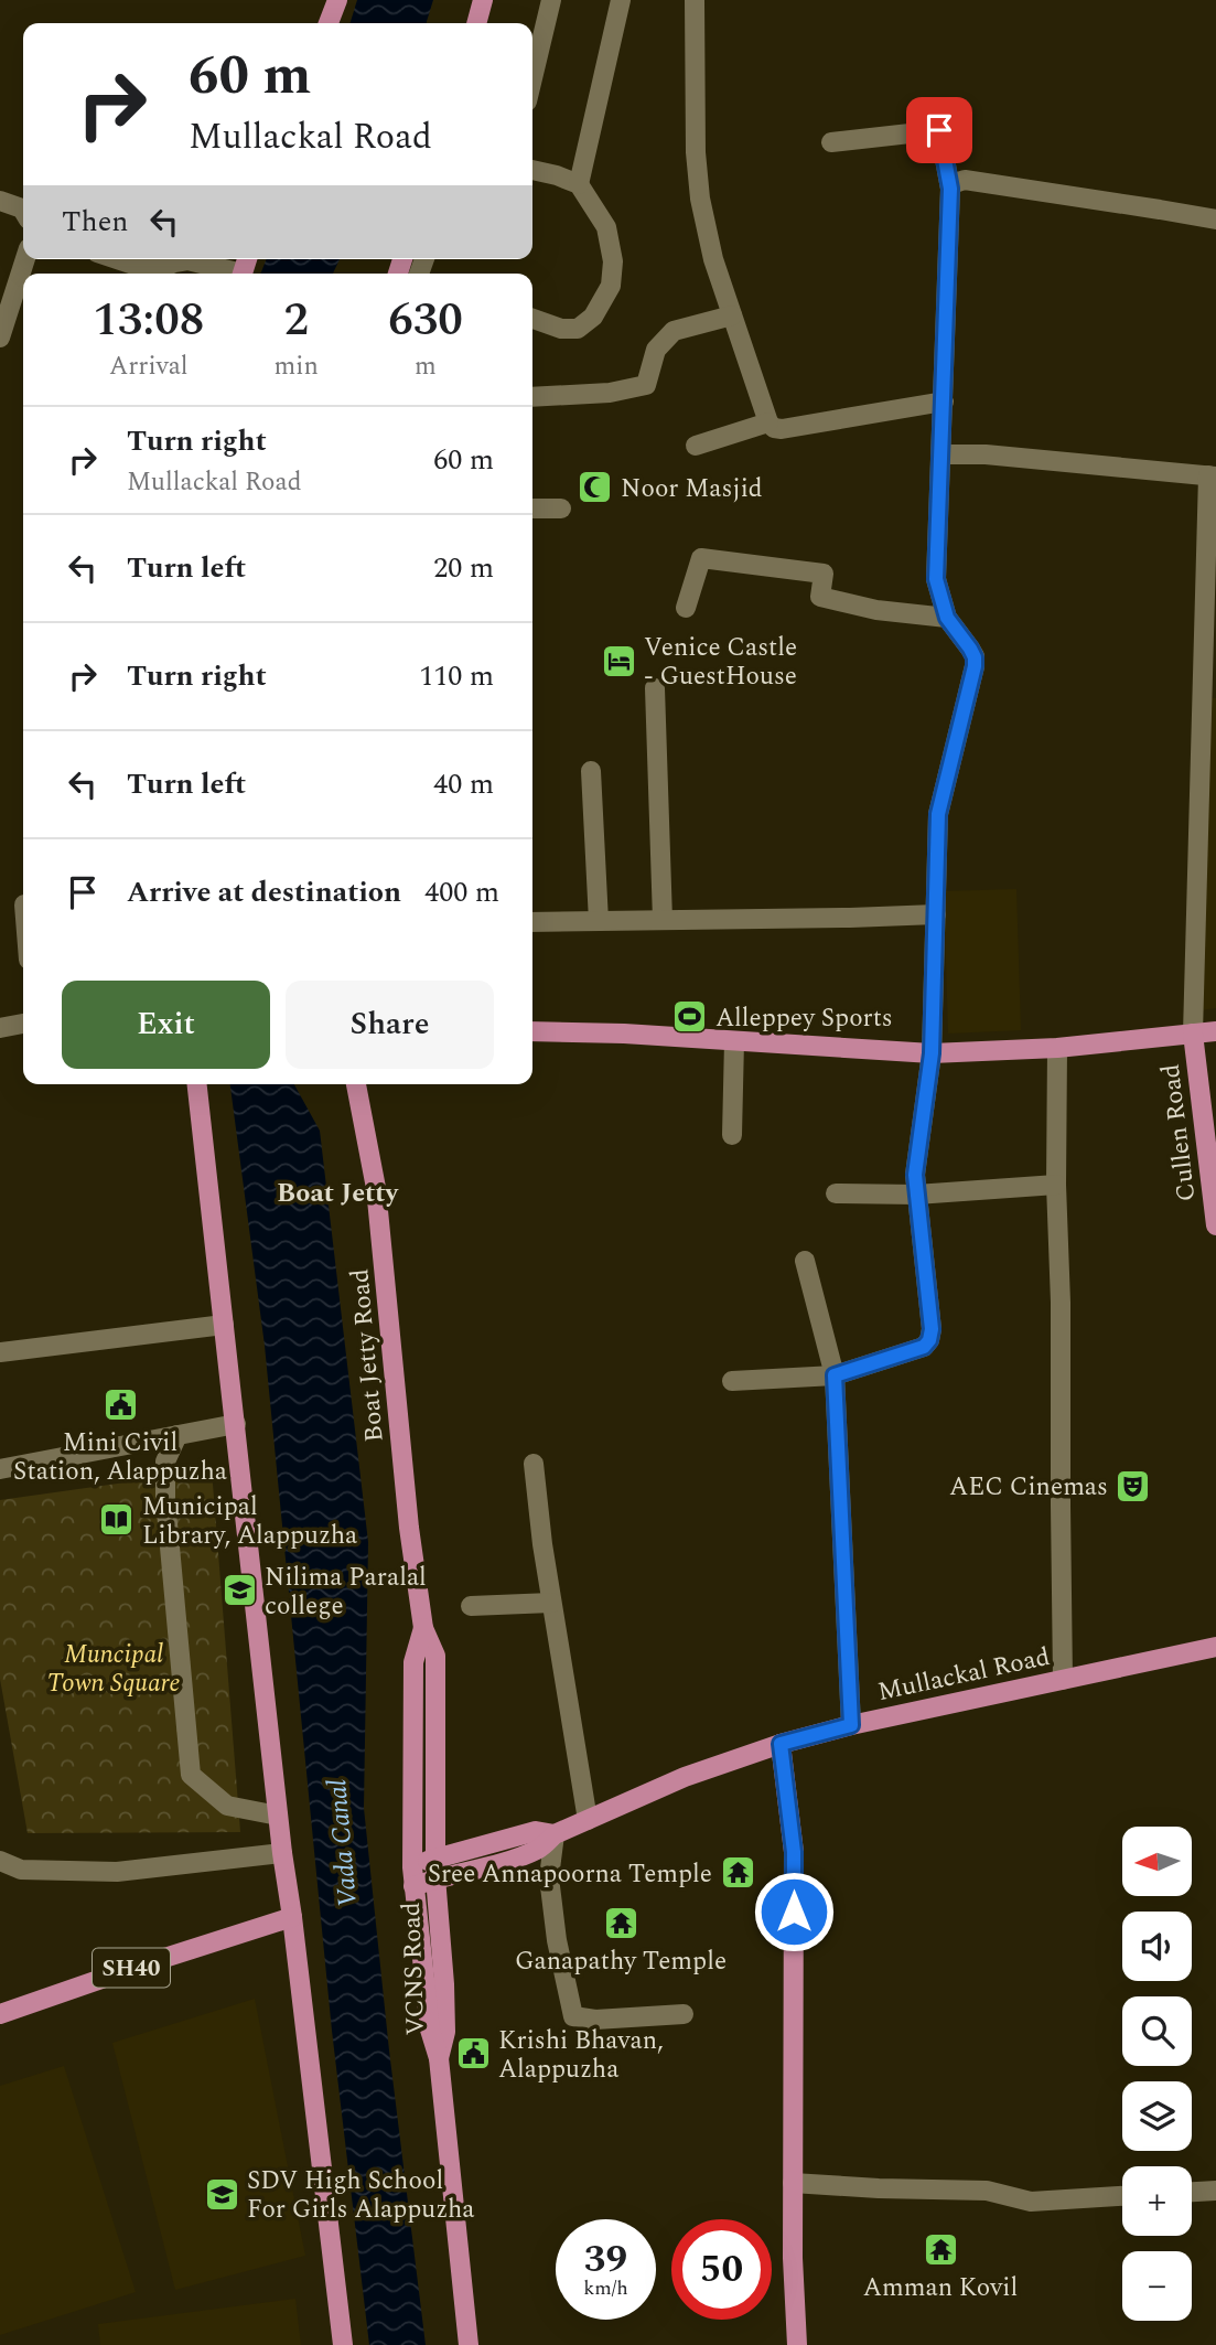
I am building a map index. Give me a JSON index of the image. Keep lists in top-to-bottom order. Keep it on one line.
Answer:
{"streets":{"main road":["Cullen Road","Boat Jetty Road","Mullackal Road","SH40","VCNS Road"]},"crossings":[["Mullackal Road","VCNS Road"]],"districts":["Boat Jetty"],"water":["Vada Canal"],"parks":["Muncipal Town Square"],"places":{"mosque":["Noor Masjid"],"hotel":["Venice Castle - GuestHouse"],"sports":["Alleppey Sports"],"public building":["Mini Civil Station, Alappuzha","Krishi Bhavan, Alappuzha"],"theatre":["AEC Cinemas"],"library":["Municipal Library, Alappuzha"],"school or university":["Nilima Paralal college","SDV High School For Girls Alappuzha"],"temple":["Sree Annapoorna Temple","Ganapathy Temple","Amman Kovil"]},"north":"left","page":{"turn":["60 m","Mullackal Road"],"then":"Then","eta":["13:08","Arrival","2","min","630","m"],"list":[{"name":"Turn right","note":"Mullackal Road","value":"60 m"},{"name":"Turn left","value":"20 m"},{"name":"Turn right","value":"110 m"},{"name":"Turn left","value":"40 m"},{"name":"Arrive at destination","value":"400 m"}],"buttons":["Exit","Share"],"map_buttons":["+","−"],"speed":"39 km/h","limit":"50"}}
